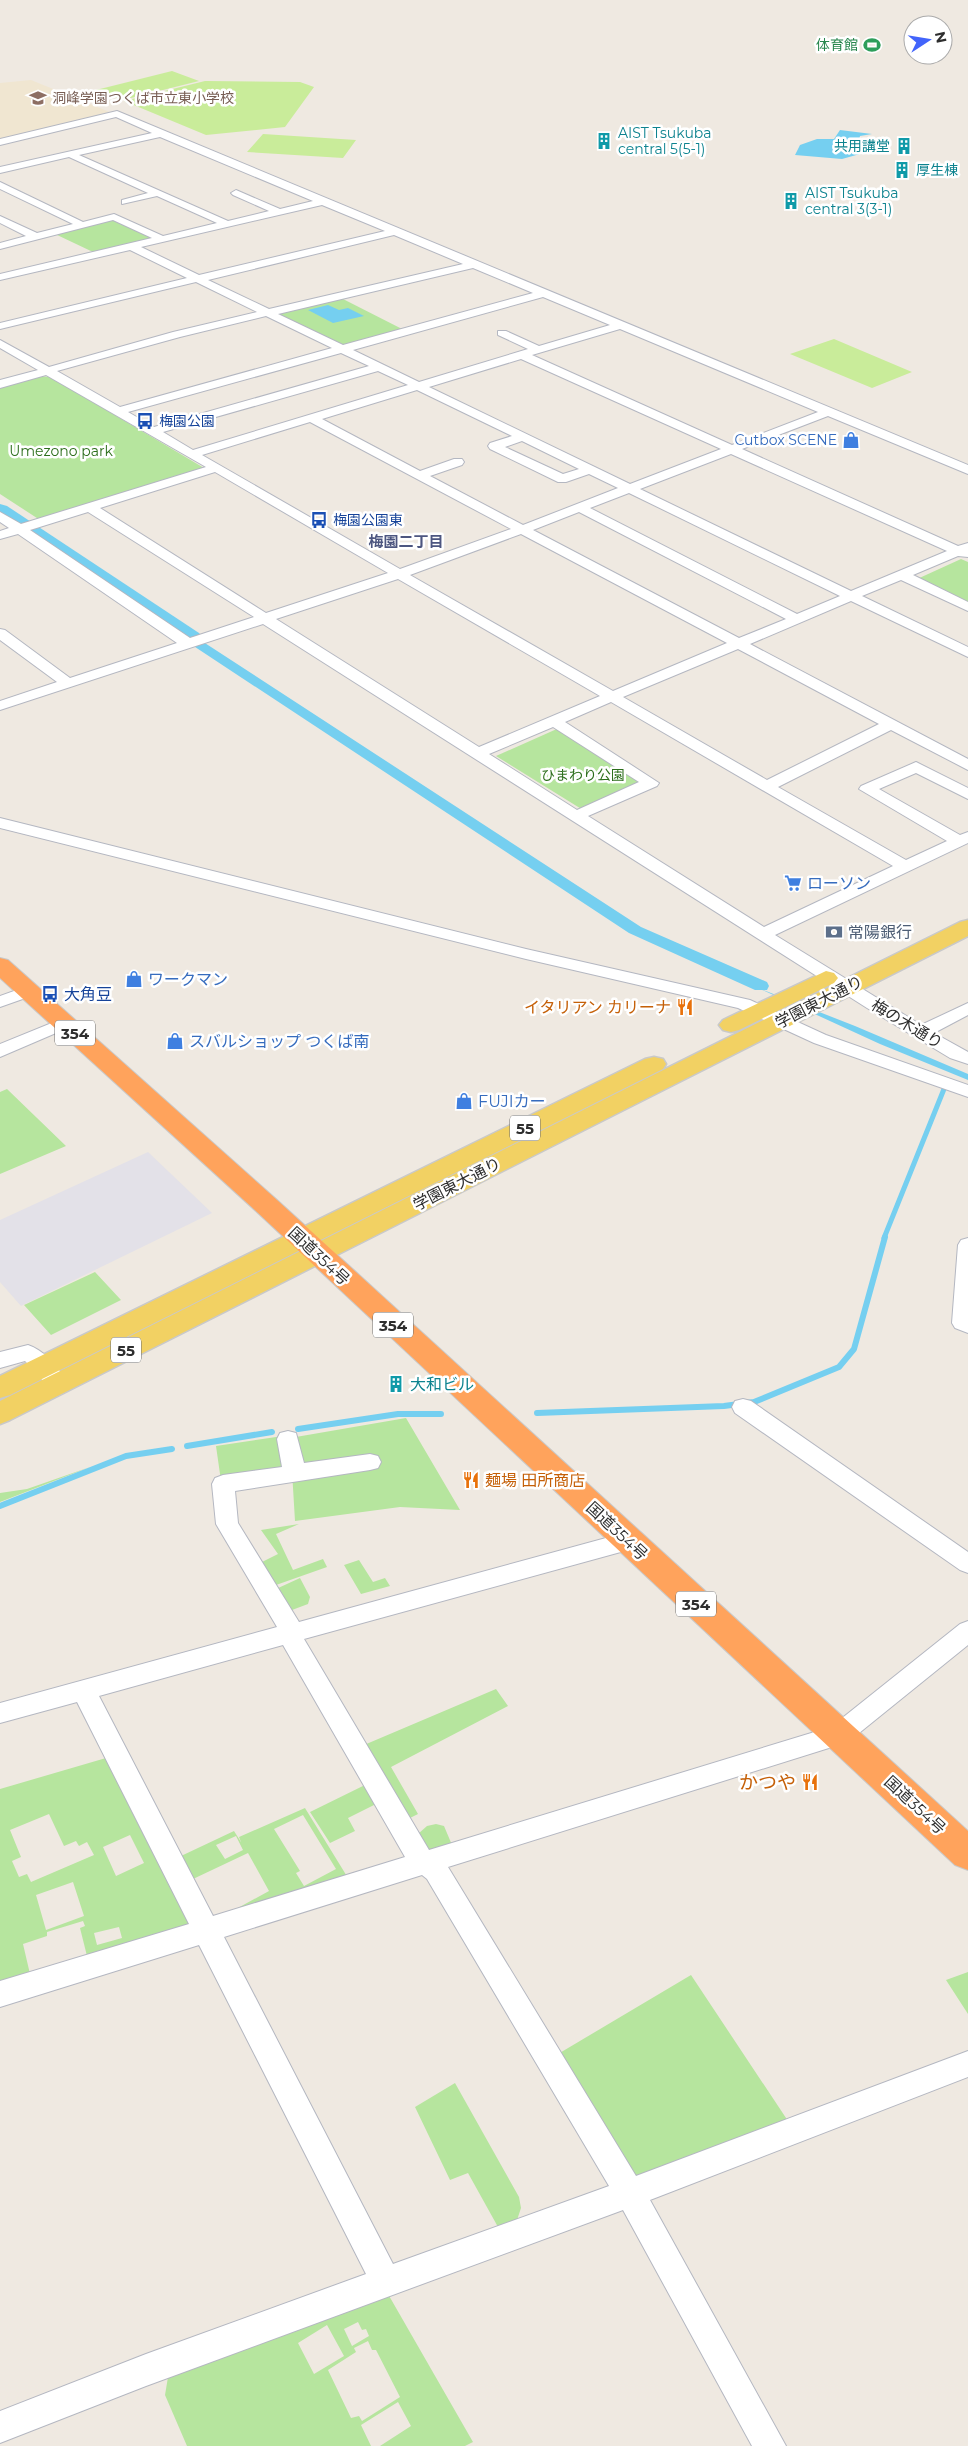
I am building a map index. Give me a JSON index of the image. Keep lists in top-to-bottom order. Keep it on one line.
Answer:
{"streets":{"highway":["354","国道354号"],"main road":["学園東大通り","55"],"street":["梅の木通り"]},"crossings":[["学園東大通り","梅の木通り"],["学園東大通り","国道354号"]],"districts":["梅園二丁目"],"parks":["Umezono park","ひまわり公園"],"places":{"sports":["体育館"],"school or university":["洞峰学園つくば市立東小学校"],"building":["AIST Tsukuba central 5(5-1)","共用講堂","厚生棟","AIST Tsukuba central 3(3-1)","大和ビル"],"bus stop":["梅園公園","梅園公園東","大角豆"],"shop":["Cutbox SCENE","ワークマン","スバルショップ つくば南","FUJIカー"],"supermarket":["ローソン"],"bank":["常陽銀行"],"restaurant":["イタリアン カリーナ","麺場 田所商店","かつや"]},"north":"right"}
